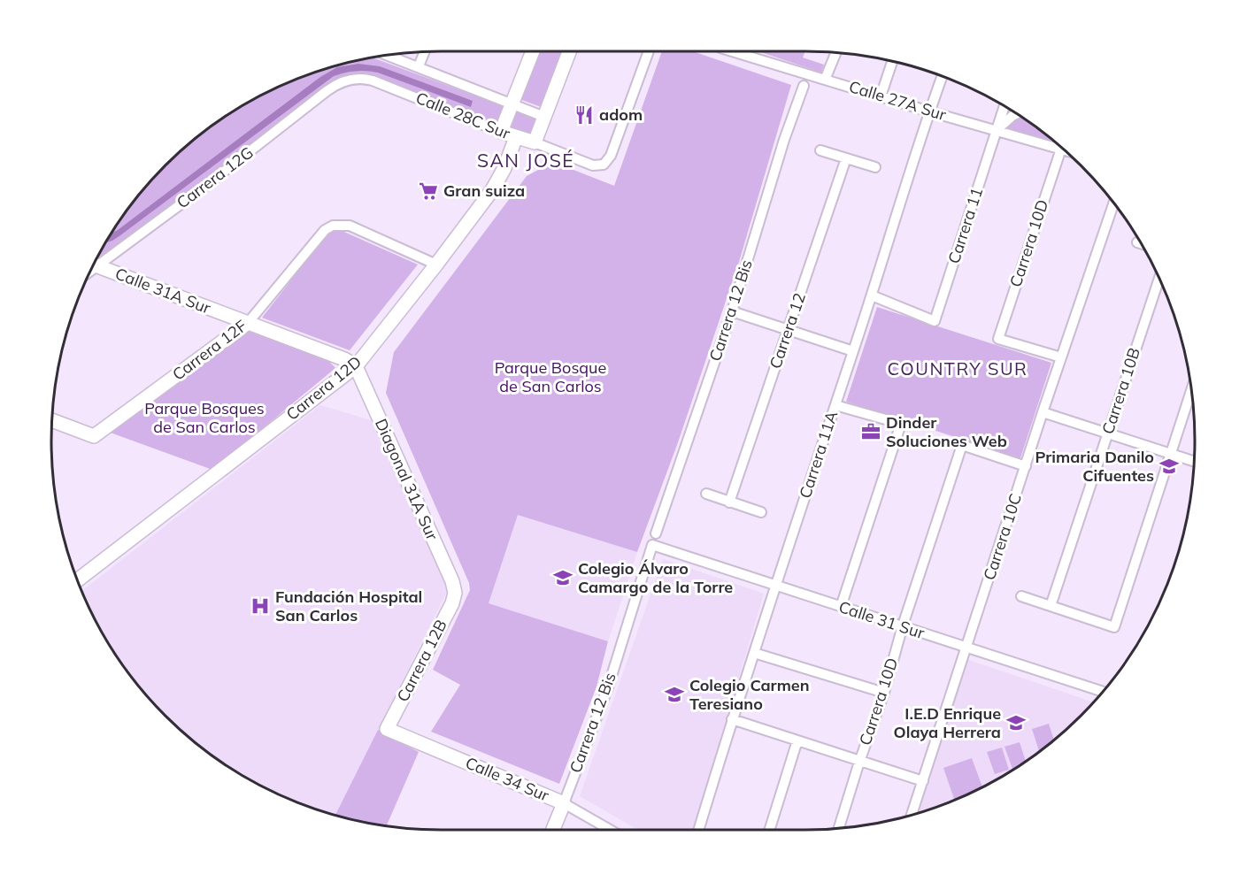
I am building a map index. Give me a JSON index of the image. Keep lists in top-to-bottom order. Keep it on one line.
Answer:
{"streets":{"street":["Calle 27A Sur","Calle 28C Sur","Carrera 12G","Carrera 11","Carrera 10D","Calle 31A Sur","Carrera 12 Bis","Carrera 12","Carrera 12F","Carrera 12D","Carrera 10B","Carrera 11A","Diagonal 31A Sur","Carrera 10C","Calle 31 Sur","Carrera 12B","Calle 34 Sur"]},"crossings":[["Calle 27A Sur","Carrera 11"],["Calle 27A Sur","Carrera 10D"],["Calle 27A Sur","Carrera 11A"],["Calle 28C Sur","Carrera 12G"],["Calle 28C Sur","Carrera 12D"],["Carrera 11","Carrera 11A"],["Carrera 10D","Carrera 10C"],["Carrera 10D","Calle 31 Sur"],["Calle 31A Sur","Carrera 12F"],["Calle 31A Sur","Carrera 12D"],["Calle 31A Sur","Diagonal 31A Sur"],["Carrera 12 Bis","Calle 31 Sur"],["Carrera 12 Bis","Calle 34 Sur"],["Carrera 12F","Carrera 12D"],["Carrera 12D","Diagonal 31A Sur"],["Carrera 11A","Calle 31 Sur"],["Diagonal 31A Sur","Carrera 12B"],["Carrera 10C","Calle 31 Sur"],["Carrera 12B","Calle 34 Sur"]],"districts":["SAN JOSÉ","COUNTRY SUR"],"parks":["Parque Bosque de San Carlos","Parque Bosques de San Carlos"],"places":{"restaurant":["adom"],"supermarket":["Gran suiza"],"office":["Dinder Soluciones Web"],"school or university":["Primaria Danilo Cifuentes","Colegio Álvaro Camargo de la Torre","Colegio Carmen Teresiano","I.E.D Enrique Olaya Herrera"],"hospital":["Fundación Hospital San Carlos"]}}
